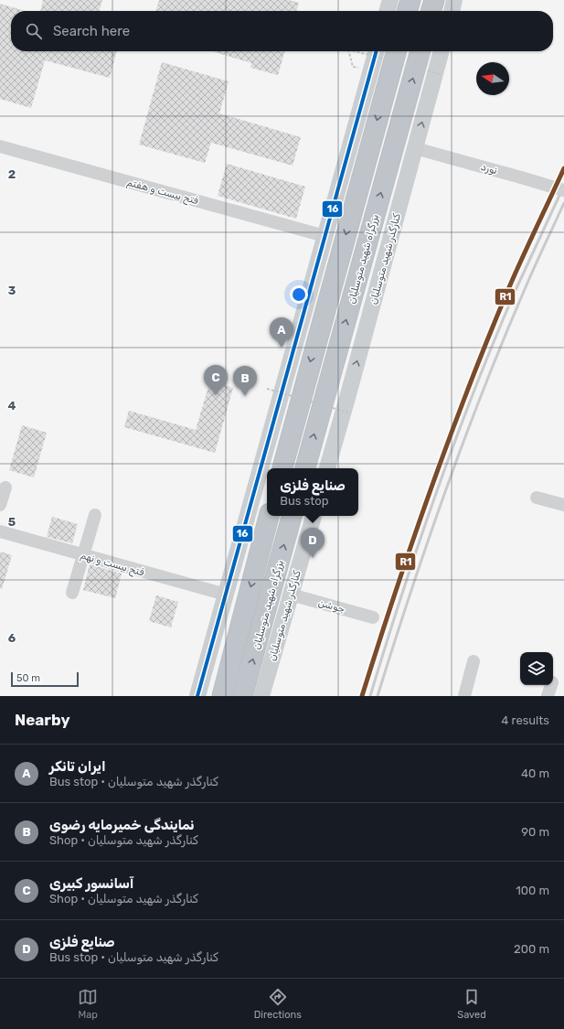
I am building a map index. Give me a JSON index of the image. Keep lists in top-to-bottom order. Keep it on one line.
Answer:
{"streets":{"highway":["بزرگراه شهید متوسلیان"],"main road":["کنارگذر شهید متوسلیان"],"street":["نورد","فتح بیست و هفتم","فتح بیست و نهم","جوشن"]},"crossings":[["نورد","کنارگذر شهید متوسلیان"],["کنارگذر شهید متوسلیان","جوشن"]],"lines":["transit line 16","transit line R1"],"scale_bar":"50 m","north":"left","page":{"search":"Search here","pins":["A","C","B","D"],"popup":["صنایع فلزی","Bus stop"],"scale":"50 m","heading":["Nearby","4 results"],"list":[{"mark":"A","name":"ایران تانکر","note":"Bus stop · کنارگذر شهید متوسلیان","value":"40 m"},{"mark":"B","name":"نمایندگی خمیرمایه رضوی","note":"Shop · کنارگذر شهید متوسلیان","value":"90 m"},{"mark":"C","name":"آسانسور کبیری","note":"Shop · کنارگذر شهید متوسلیان","value":"100 m"},{"mark":"D","name":"صنایع فلزی","note":"Bus stop · کنارگذر شهید متوسلیان","value":"200 m"}],"nav":["Map","Directions","Saved"]},"grid":{"rows":["2","3","4","5","6"]}}
